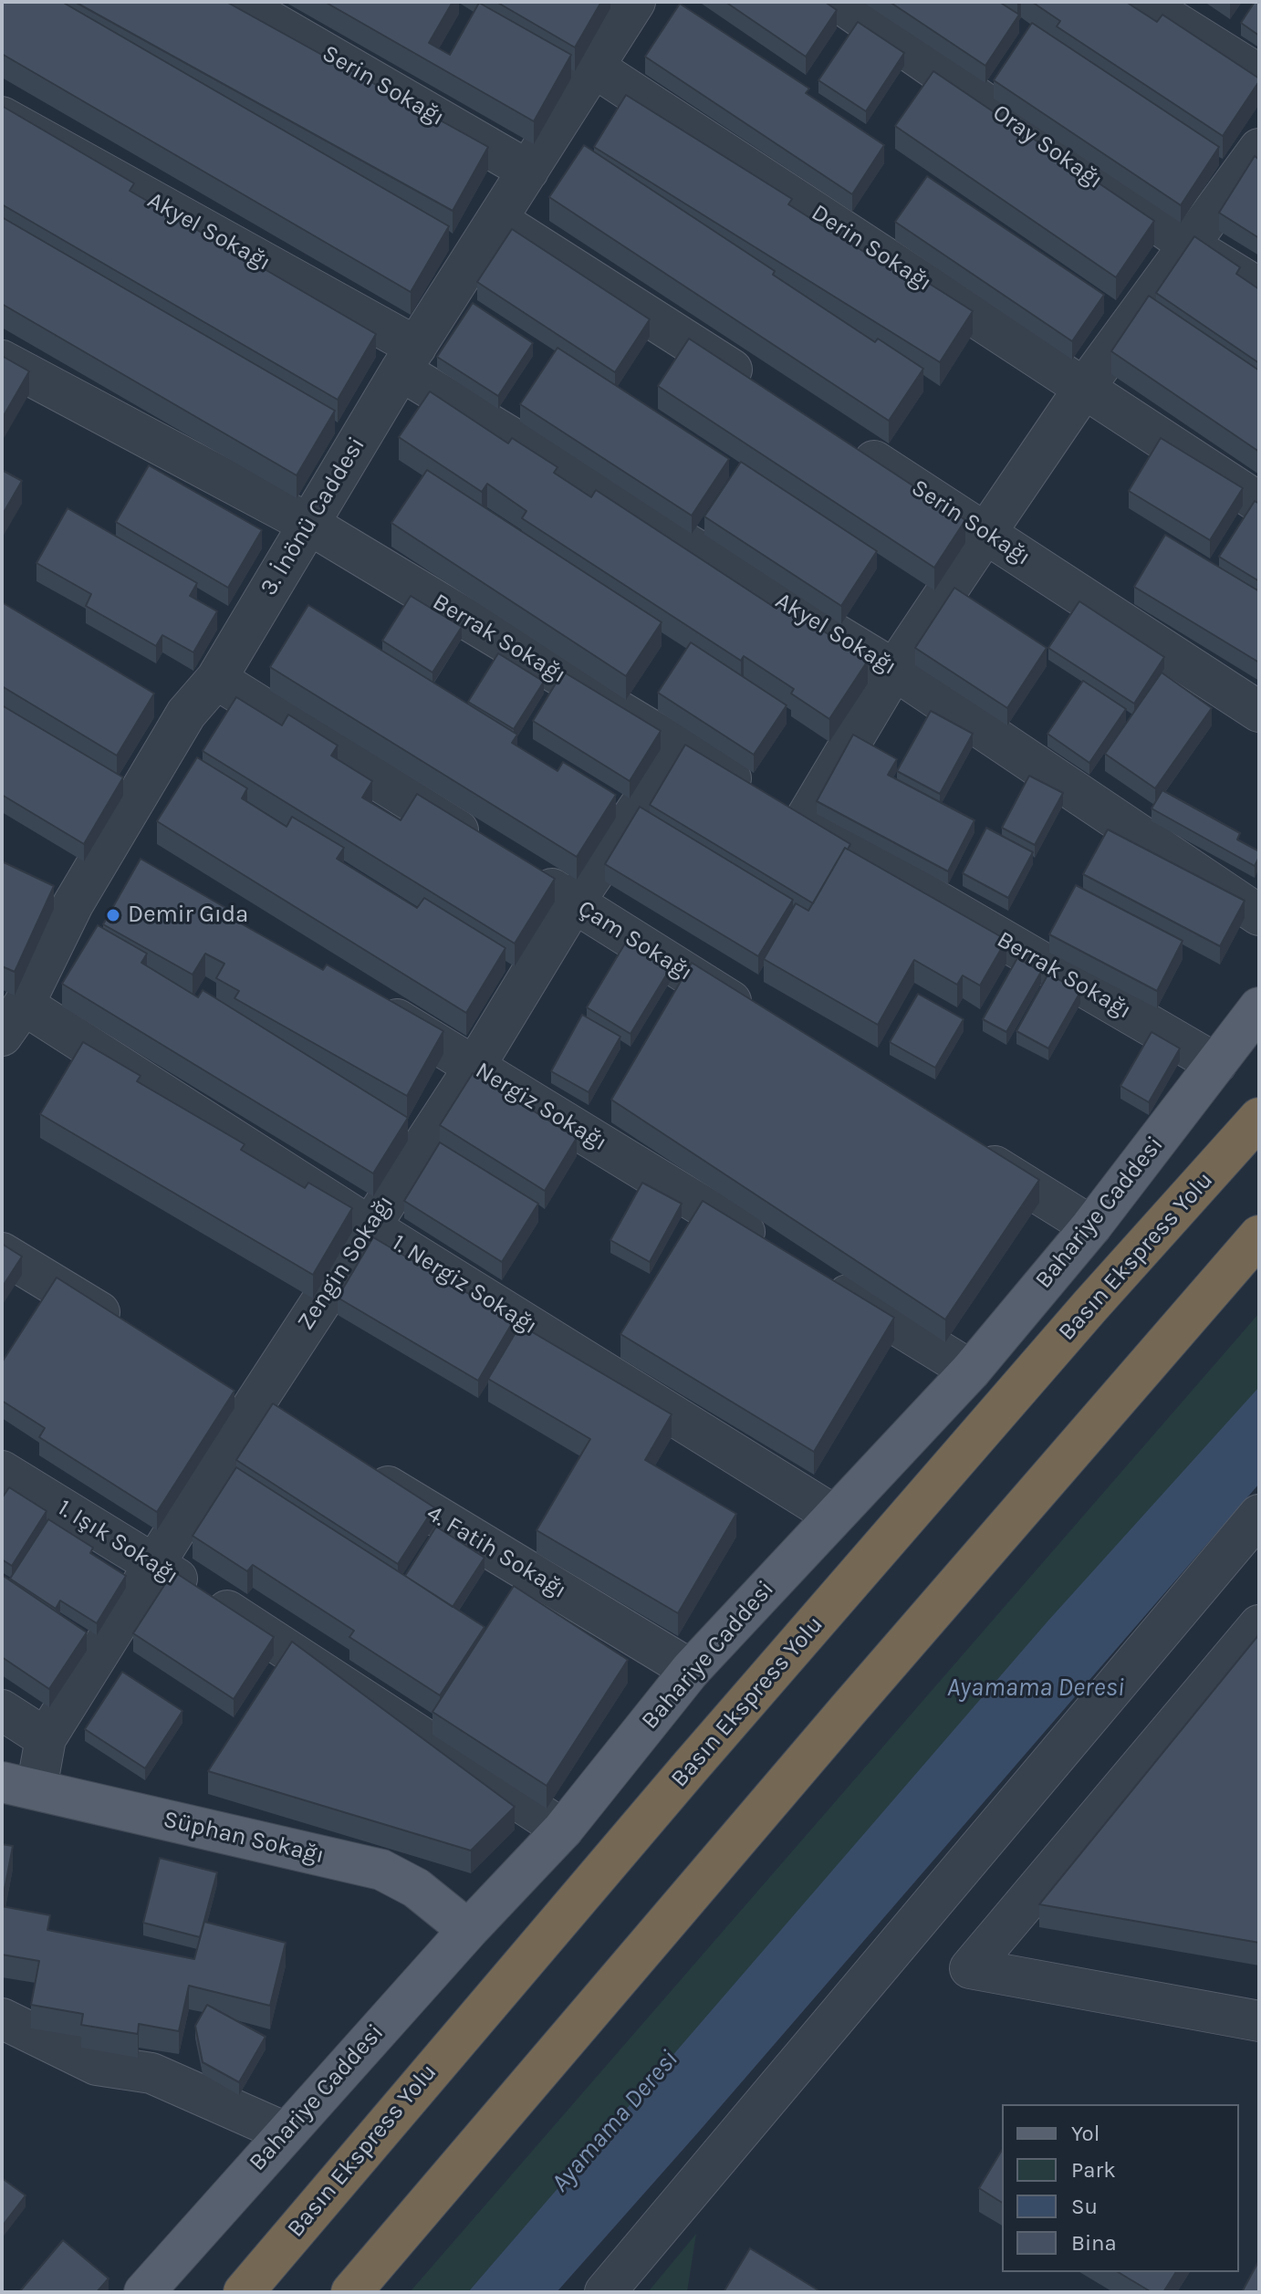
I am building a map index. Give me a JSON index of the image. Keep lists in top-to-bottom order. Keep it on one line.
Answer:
{"streets":{"highway":["Basın Ekspress Yolu"],"main road":["Bahariye Caddesi","Süphan Sokağı"],"street":["Serin Sokağı","Oray Sokağı","Akyel Sokağı","Derin Sokağı","3. İnönü Caddesi","Berrak Sokağı","Çam Sokağı","Nergiz Sokağı","Zengin Sokağı","1. Nergiz Sokağı","1. Işık Sokağı","4. Fatih Sokağı"]},"crossings":[["Serin Sokağı","3. İnönü Caddesi"],["Akyel Sokağı","3. İnönü Caddesi"],["Derin Sokağı","3. İnönü Caddesi"],["3. İnönü Caddesi","Berrak Sokağı"],["3. İnönü Caddesi","1. Nergiz Sokağı"],["Berrak Sokağı","Bahariye Caddesi"],["Berrak Sokağı","Zengin Sokağı"],["Çam Sokağı","Zengin Sokağı"],["Nergiz Sokağı","Zengin Sokağı"],["Bahariye Caddesi","1. Nergiz Sokağı"],["Bahariye Caddesi","1. Işık Sokağı"],["Bahariye Caddesi","4. Fatih Sokağı"],["Bahariye Caddesi","Süphan Sokağı"],["Zengin Sokağı","1. Nergiz Sokağı"],["Zengin Sokağı","1. Işık Sokağı"],["Zengin Sokağı","Süphan Sokağı"]],"water":["Ayamama Deresi"],"places":["Demir Gıda"],"legend":["Yol","Park","Su","Bina"]}
